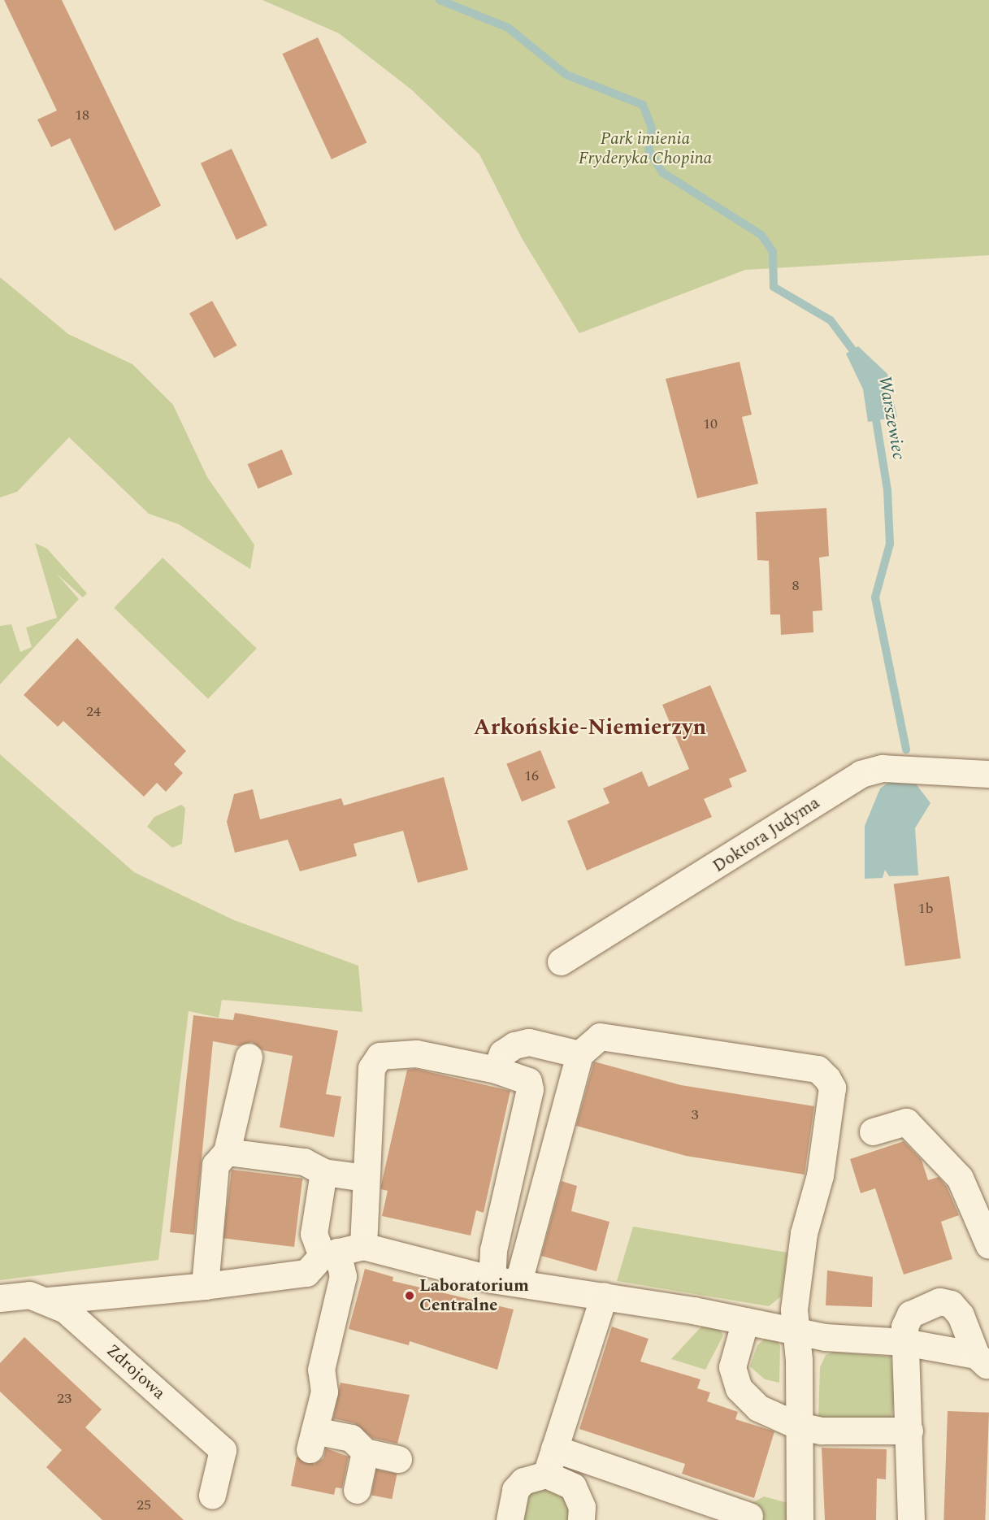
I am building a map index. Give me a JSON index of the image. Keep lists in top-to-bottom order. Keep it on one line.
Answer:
{"streets":{"street":["Doktora Judyma","Zdrojowa"]},"districts":["Arkońskie-Niemierzyn"],"water":["Warszewiec"],"parks":["Park imienia Fryderyka Chopina"],"places":["Laboratorium Centralne"],"house_numbers":["18","10","8","24","16","1b","3","23","25"]}
